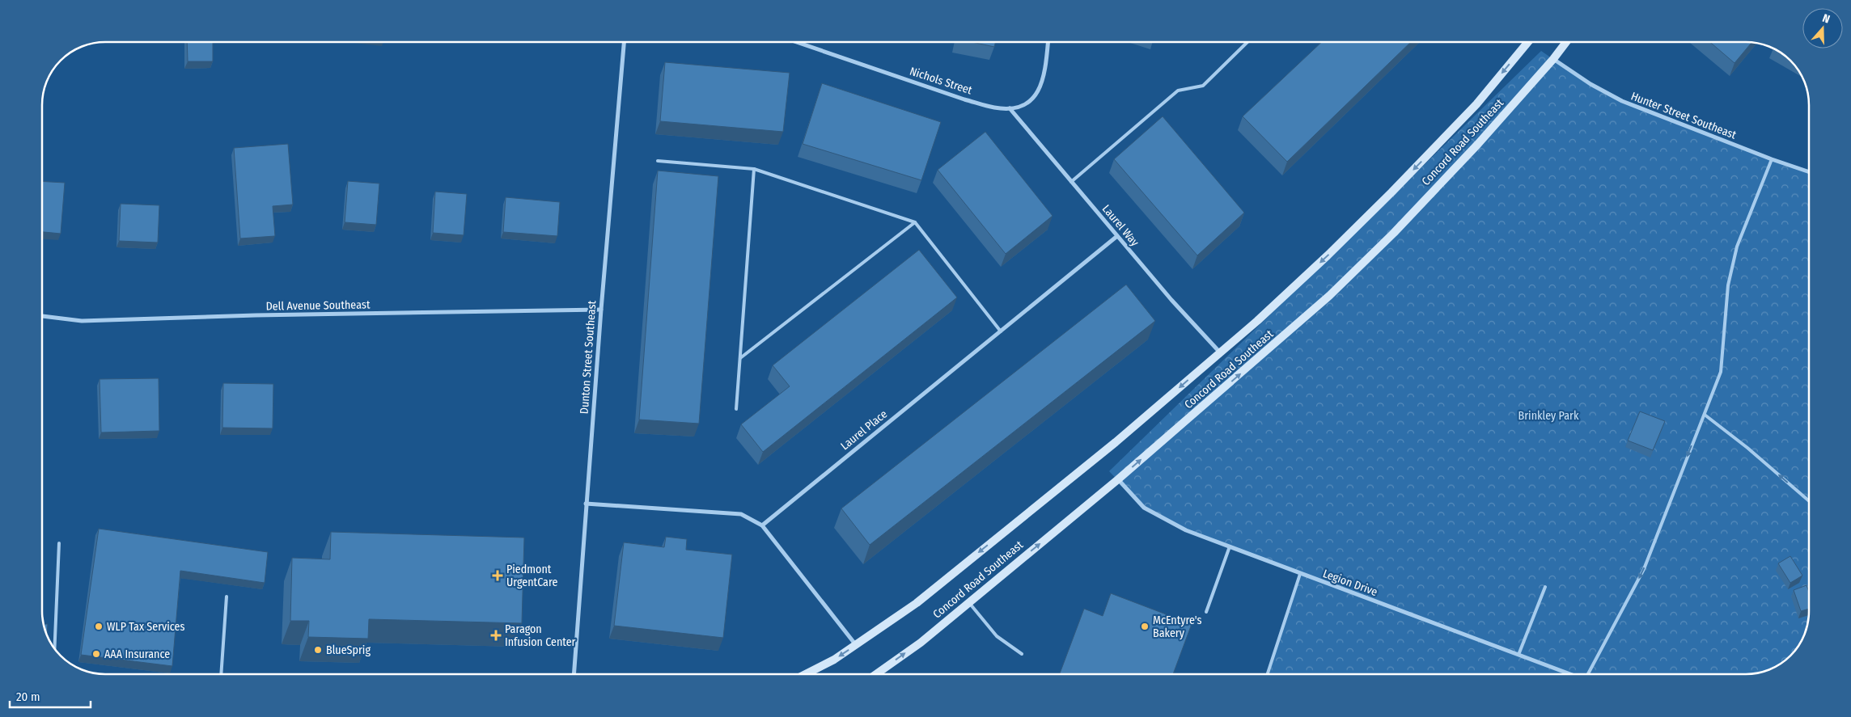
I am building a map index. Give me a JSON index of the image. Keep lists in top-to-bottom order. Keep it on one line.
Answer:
{"streets":{"main road":["Concord Road Southeast"],"street":["Nichols Street","Hunter Street Southeast","Laurel Way","Dell Avenue Southeast","Dunton Street Southeast","Laurel Place","Legion Drive"]},"crossings":[["Nichols Street","Laurel Way"],["Hunter Street Southeast","Concord Road Southeast"],["Concord Road Southeast","Laurel Way"],["Concord Road Southeast","Legion Drive"],["Laurel Way","Laurel Place"],["Dell Avenue Southeast","Dunton Street Southeast"]],"parks":["Brinkley Park"],"places":{"health":["Piedmont UrgentCare","Paragon Infusion Center"],"other":["WLP Tax Services","McEntyre's Bakery","BlueSprig","AAA Insurance"]},"scale_bar":"20 m","north":"top"}
